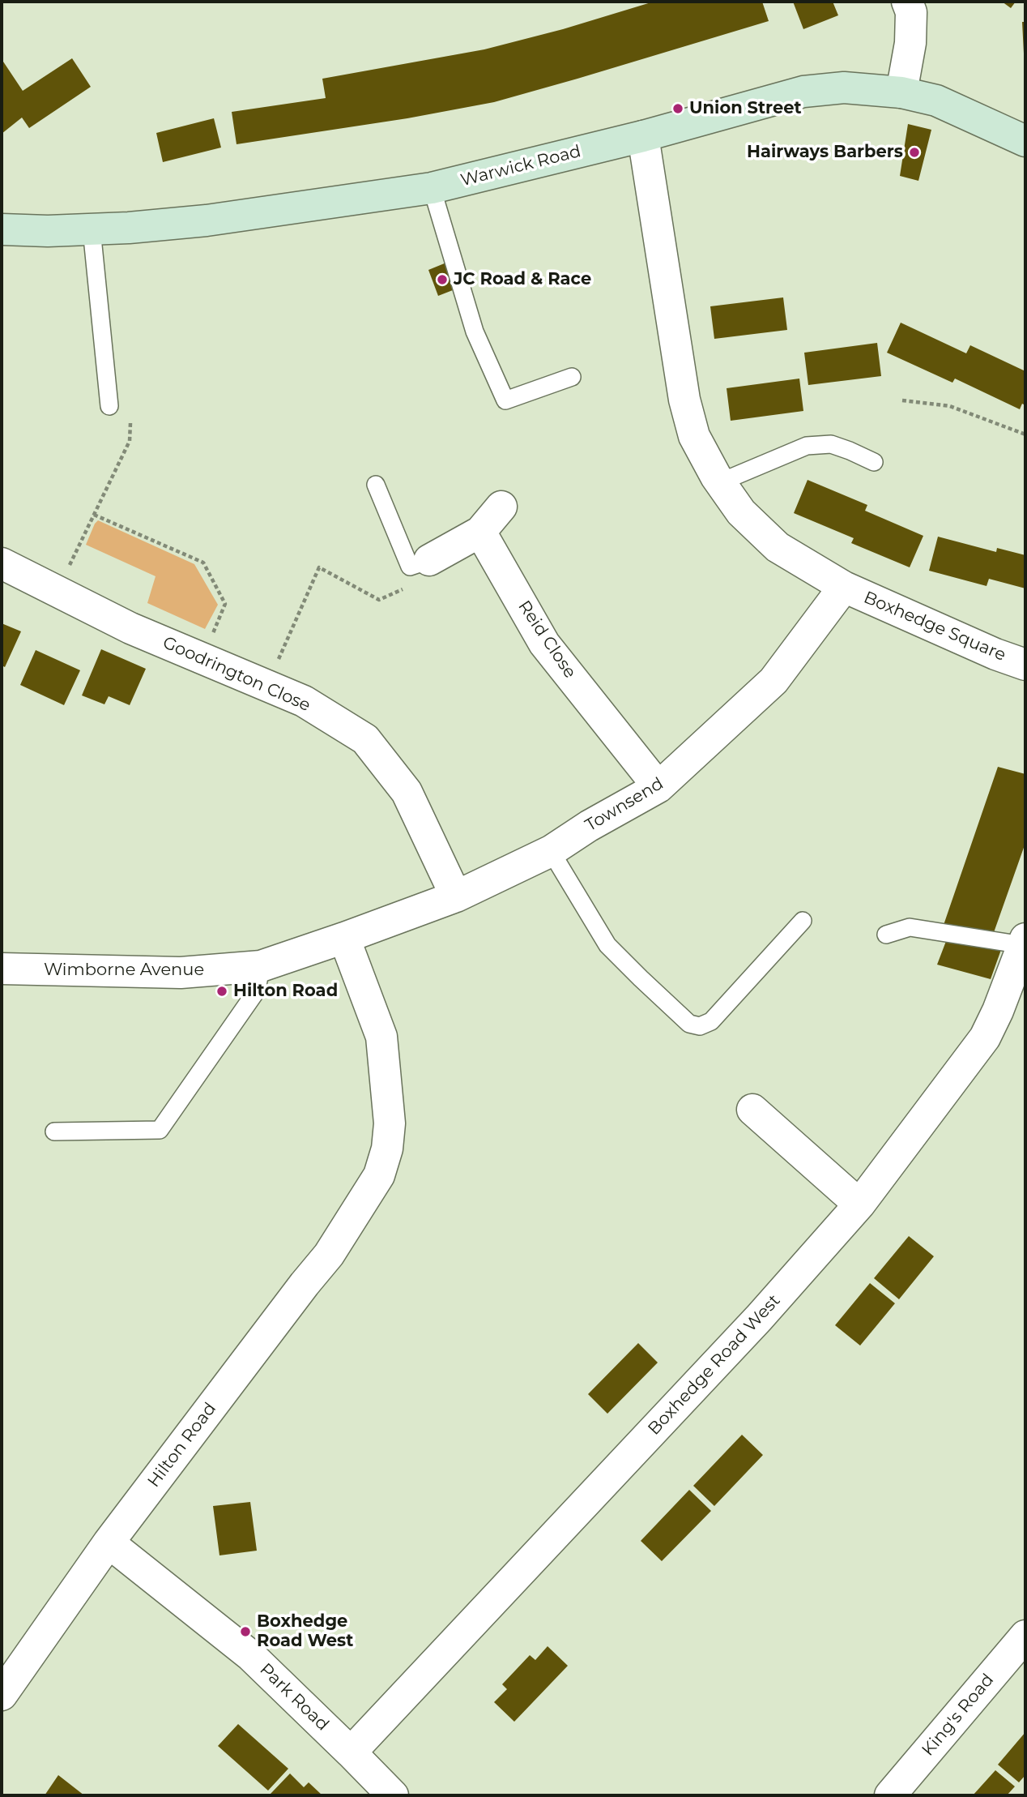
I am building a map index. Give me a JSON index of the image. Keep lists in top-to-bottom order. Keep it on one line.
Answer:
{"streets":{"main road":["Warwick Road"],"street":["Boxhedge Square","Reid Close","Goodrington Close","Townsend","Wimborne Avenue","Boxhedge Road West","Hilton Road","Park Road","King's Road"]},"crossings":[["Boxhedge Square","Townsend"],["Reid Close","Townsend"],["Goodrington Close","Townsend"],["Townsend","Wimborne Avenue"],["Townsend","Hilton Road"],["Wimborne Avenue","Hilton Road"],["Boxhedge Road West","Park Road"],["Hilton Road","Park Road"]],"places":["Union Street","Hairways Barbers","JC Road & Race","Hilton Road","Boxhedge Road West"]}
